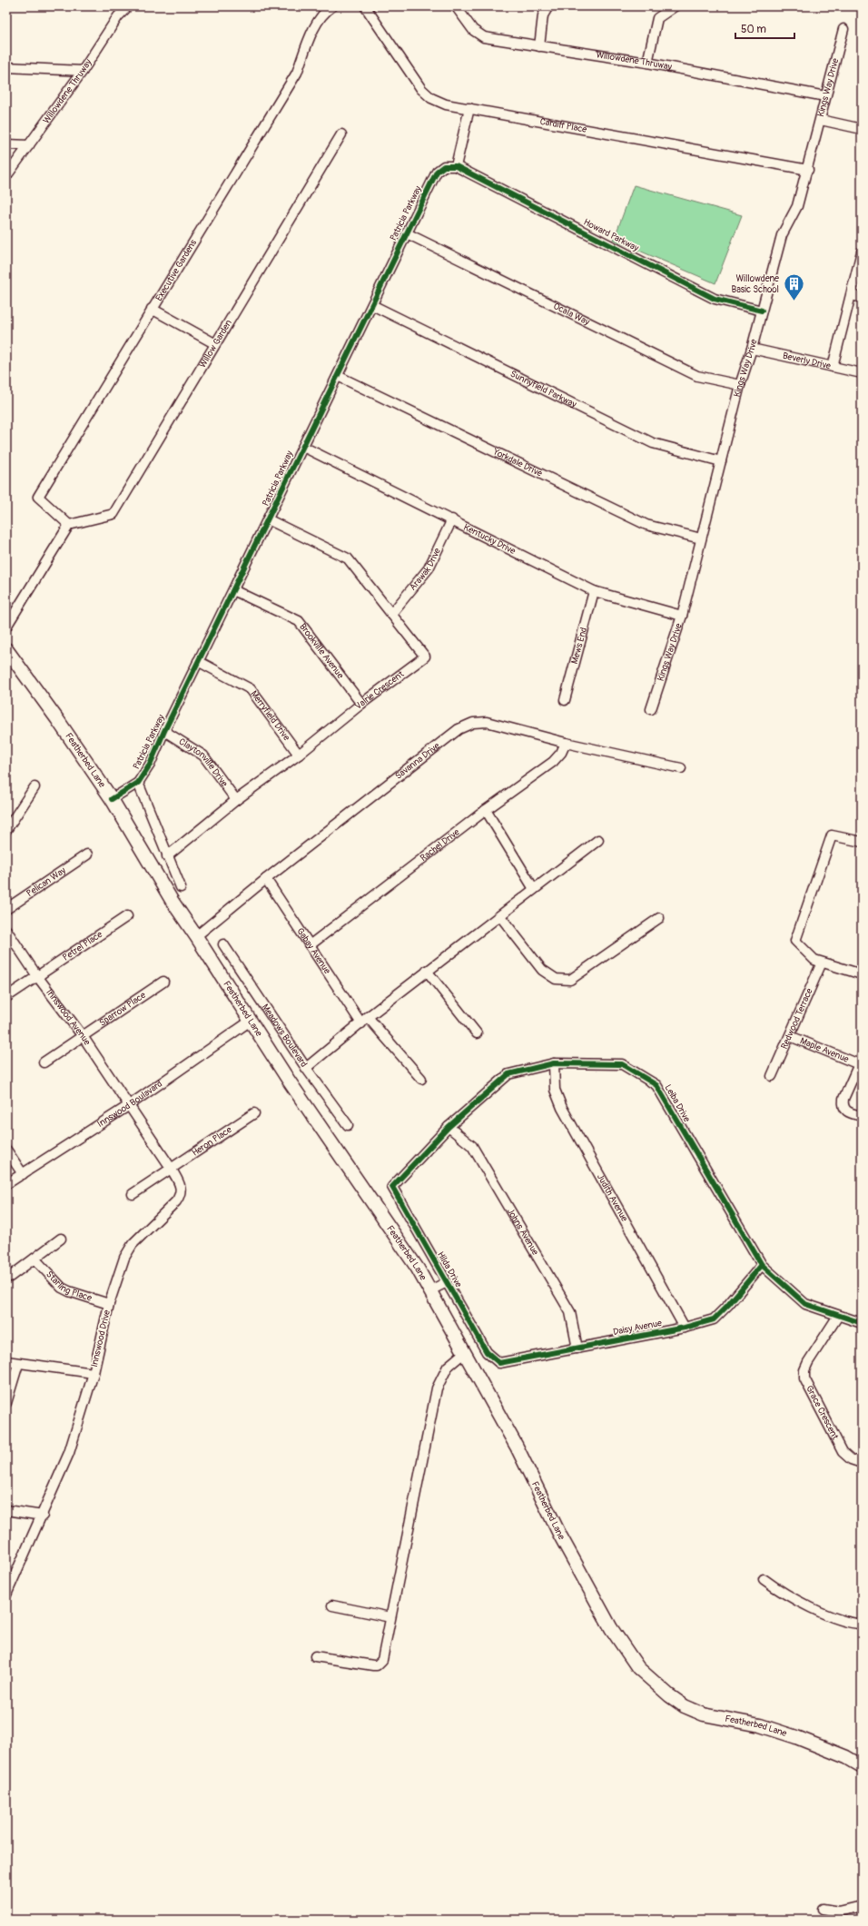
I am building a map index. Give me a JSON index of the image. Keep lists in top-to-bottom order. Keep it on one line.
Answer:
{"streets":{"main road":["Featherbed Lane"],"street":["Willowdene Thruway","Kings Way Drive","Cardiff Place","Patricia Parkway","Howard Parkway","Executive Gardens","Ocala Way","Willow Garden","Beverly Drive","Sunnyfield Parkway","Yorkdale Drive","Kentucky Drive","Arawak Drive","Mews End","Brookville Avenue","Valrie Crescent","Merryfield Drive","Savanna Drive","Claytonville Drive","Rachel Drive","Pelican Way","Petrel Place","Gabay Avenue","Sparrow Place","Innswood Avenue","Redwood Terrace","Meadows Boulevard","Maple Avenue","Leiba Drive","Innswood Boulavard","Heron Place","Judith Avenue","Johns Avenue","Hilda Drive","Starling Place","Daisy Avenue","Innswood Drive","Grace Crescent"]},"crossings":[["Willowdene Thruway","Kings Way Drive"],["Kings Way Drive","Cardiff Place"],["Kings Way Drive","Howard Parkway"],["Kings Way Drive","Ocala Way"],["Kings Way Drive","Beverly Drive"],["Kings Way Drive","Sunnyfield Parkway"],["Kings Way Drive","Yorkdale Drive"],["Kings Way Drive","Kentucky Drive"],["Patricia Parkway","Howard Parkway"],["Patricia Parkway","Ocala Way"],["Patricia Parkway","Sunnyfield Parkway"],["Patricia Parkway","Yorkdale Drive"],["Patricia Parkway","Kentucky Drive"],["Patricia Parkway","Brookville Avenue"],["Patricia Parkway","Valrie Crescent"],["Patricia Parkway","Merryfield Drive"],["Patricia Parkway","Featherbed Lane"],["Patricia Parkway","Claytonville Drive"],["Executive Gardens","Willow Garden"],["Kentucky Drive","Arawak Drive"],["Kentucky Drive","Mews End"],["Arawak Drive","Valrie Crescent"],["Brookville Avenue","Valrie Crescent"],["Valrie Crescent","Merryfield Drive"],["Valrie Crescent","Claytonville Drive"],["Featherbed Lane","Savanna Drive"],["Featherbed Lane","Innswood Boulavard"],["Savanna Drive","Rachel Drive"],["Savanna Drive","Gabay Avenue"],["Rachel Drive","Gabay Avenue"],["Petrel Place","Innswood Avenue"],["Sparrow Place","Innswood Avenue"],["Innswood Avenue","Innswood Boulavard"],["Innswood Avenue","Innswood Drive"],["Redwood Terrace","Maple Avenue"],["Leiba Drive","Judith Avenue"],["Leiba Drive","Johns Avenue"],["Leiba Drive","Hilda Drive"],["Leiba Drive","Daisy Avenue"],["Leiba Drive","Grace Crescent"],["Innswood Boulavard","Innswood Drive"],["Heron Place","Innswood Drive"],["Judith Avenue","Daisy Avenue"],["Johns Avenue","Daisy Avenue"],["Hilda Drive","Daisy Avenue"],["Starling Place","Innswood Drive"]],"places":{"building":["Willowdene Basic School"]},"scale_bar":"50 m"}
